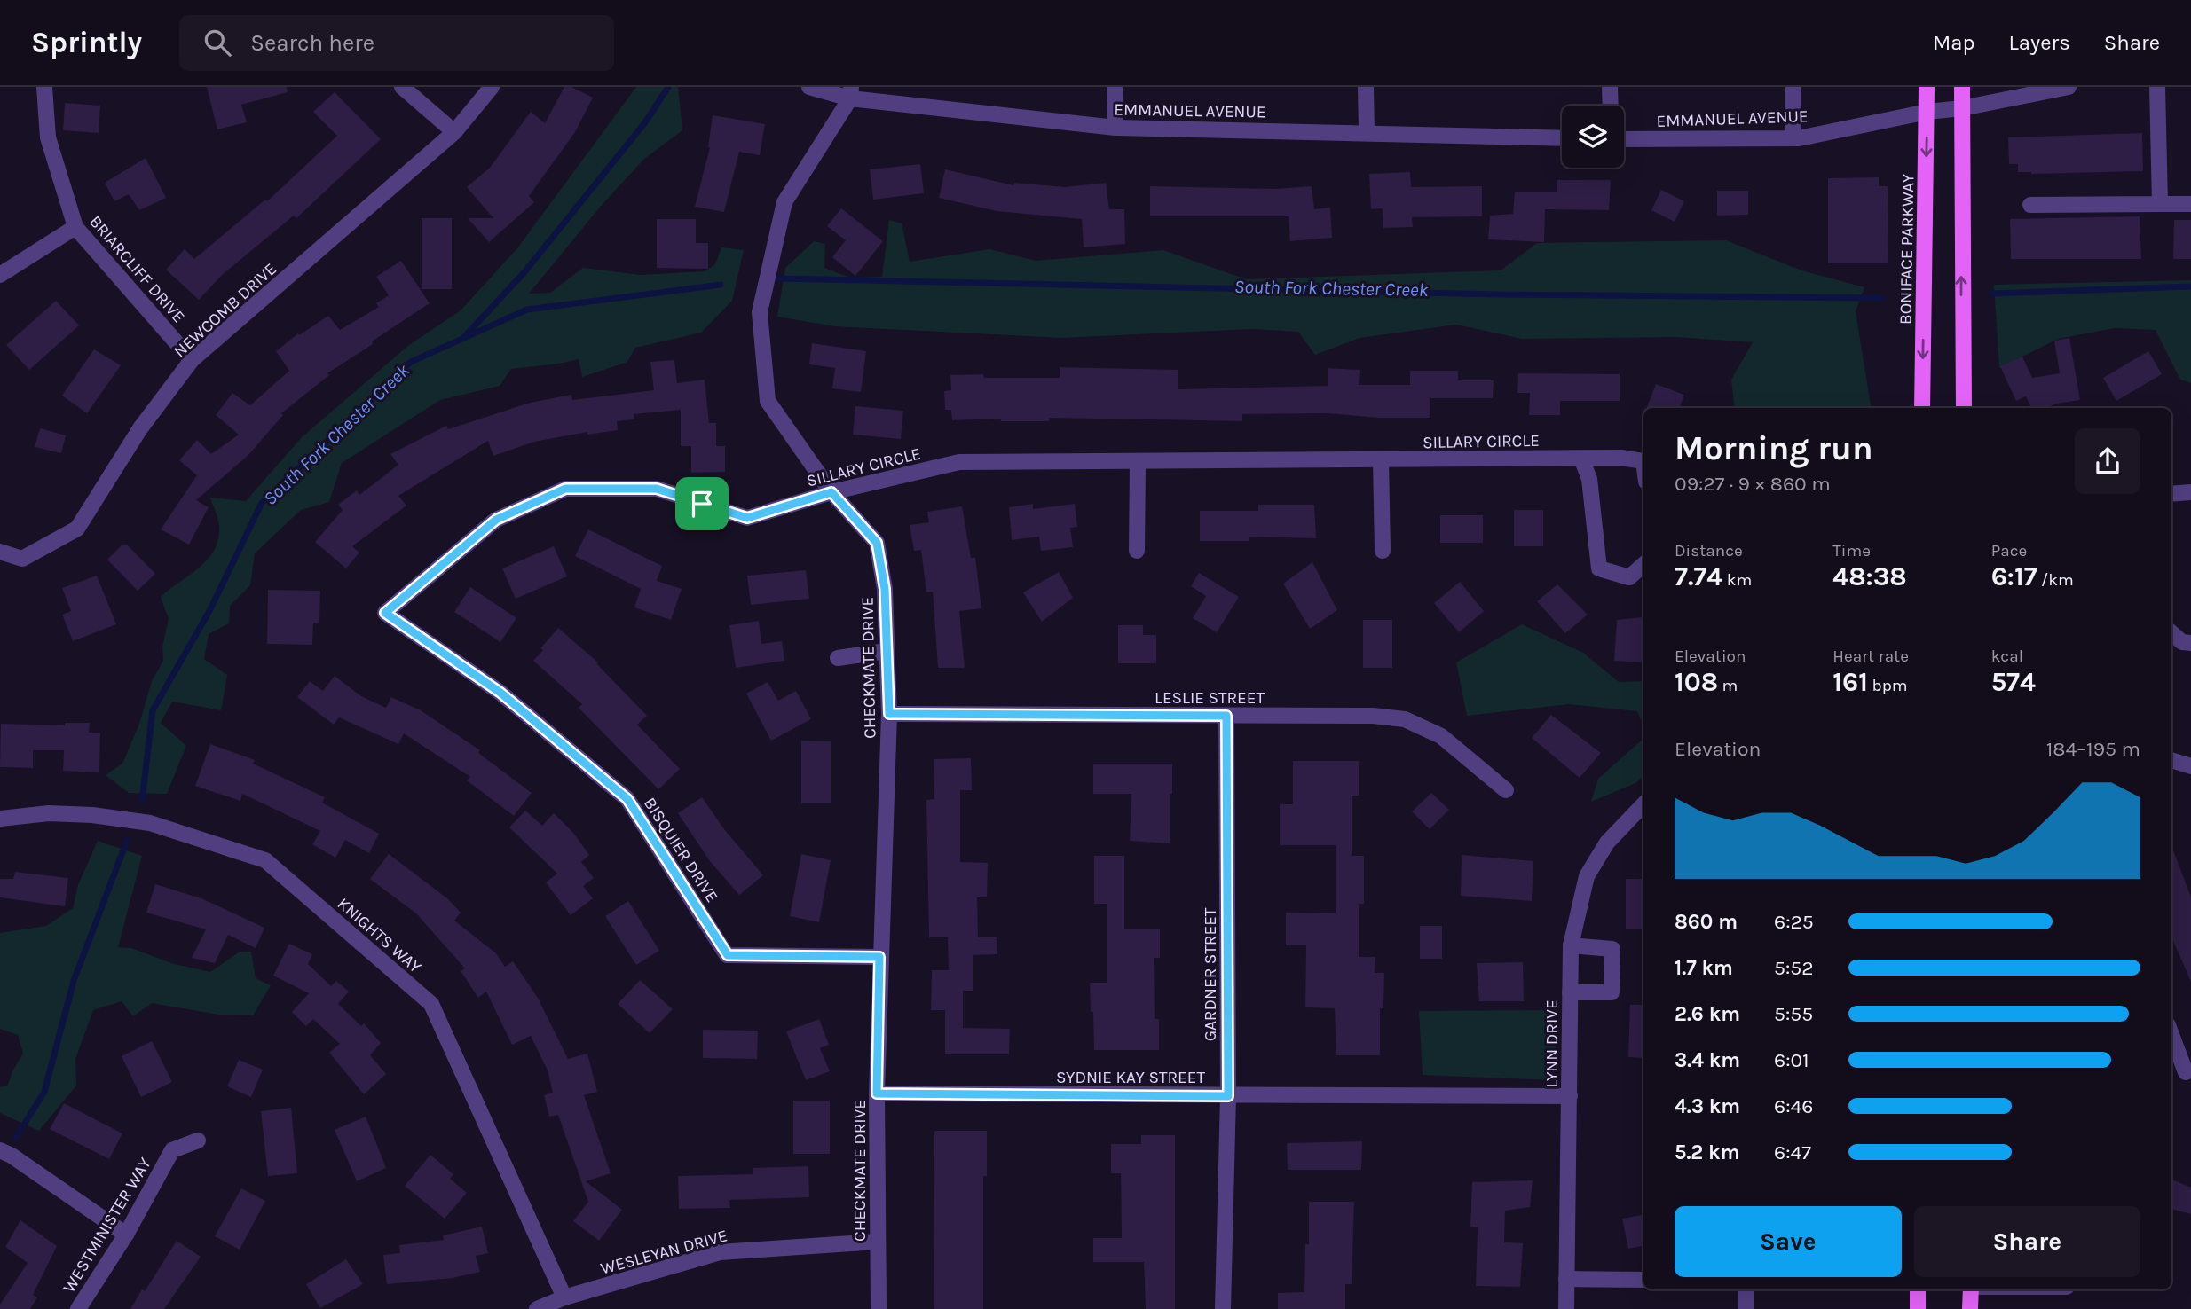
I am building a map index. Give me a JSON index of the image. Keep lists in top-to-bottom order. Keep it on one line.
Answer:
{"streets":{"main road":["BONIFACE PARKWAY"],"street":["EMMANUEL AVENUE","BRIARCLIFF DRIVE","NEWCOMB DRIVE","SILLARY CIRCLE","CHECKMATE DRIVE","LESLIE STREET","BISQUIER DRIVE","KNIGHTS WAY","GARDNER STREET","LYNN DRIVE","SYDNIE KAY STREET","WESTMINISTER WAY","WESLEYAN DRIVE"]},"crossings":[["EMMANUEL AVENUE","BONIFACE PARKWAY"],["EMMANUEL AVENUE","CHECKMATE DRIVE"],["BRIARCLIFF DRIVE","NEWCOMB DRIVE"],["SILLARY CIRCLE","CHECKMATE DRIVE"],["SILLARY CIRCLE","BISQUIER DRIVE"],["CHECKMATE DRIVE","LESLIE STREET"],["CHECKMATE DRIVE","BISQUIER DRIVE"],["CHECKMATE DRIVE","SYDNIE KAY STREET"],["CHECKMATE DRIVE","WESLEYAN DRIVE"],["LESLIE STREET","GARDNER STREET"],["KNIGHTS WAY","WESLEYAN DRIVE"],["GARDNER STREET","SYDNIE KAY STREET"],["LYNN DRIVE","SYDNIE KAY STREET"]],"water":["South Fork Chester Creek"],"page":{"header":"Sprintly","search":"Search here","nav":["Map","Layers","Share"],"heading":["Morning run","09:27 · 9 × 860 m"],"stats":[["Distance","7.74 km"],["Time","48:38"],["Pace","6:17 /km"],["Elevation","108 m"],["Heart rate","161 bpm"],["kcal","574"]],"chart":["Elevation","184–195 m"],"list":[{"name":"860 m","note":"6:25"},{"name":"1.7 km","note":"5:52"},{"name":"2.6 km","note":"5:55"},{"name":"3.4 km","note":"6:01"},{"name":"4.3 km","note":"6:46"},{"name":"5.2 km","note":"6:47"}],"buttons":["Save","Share"]}}
